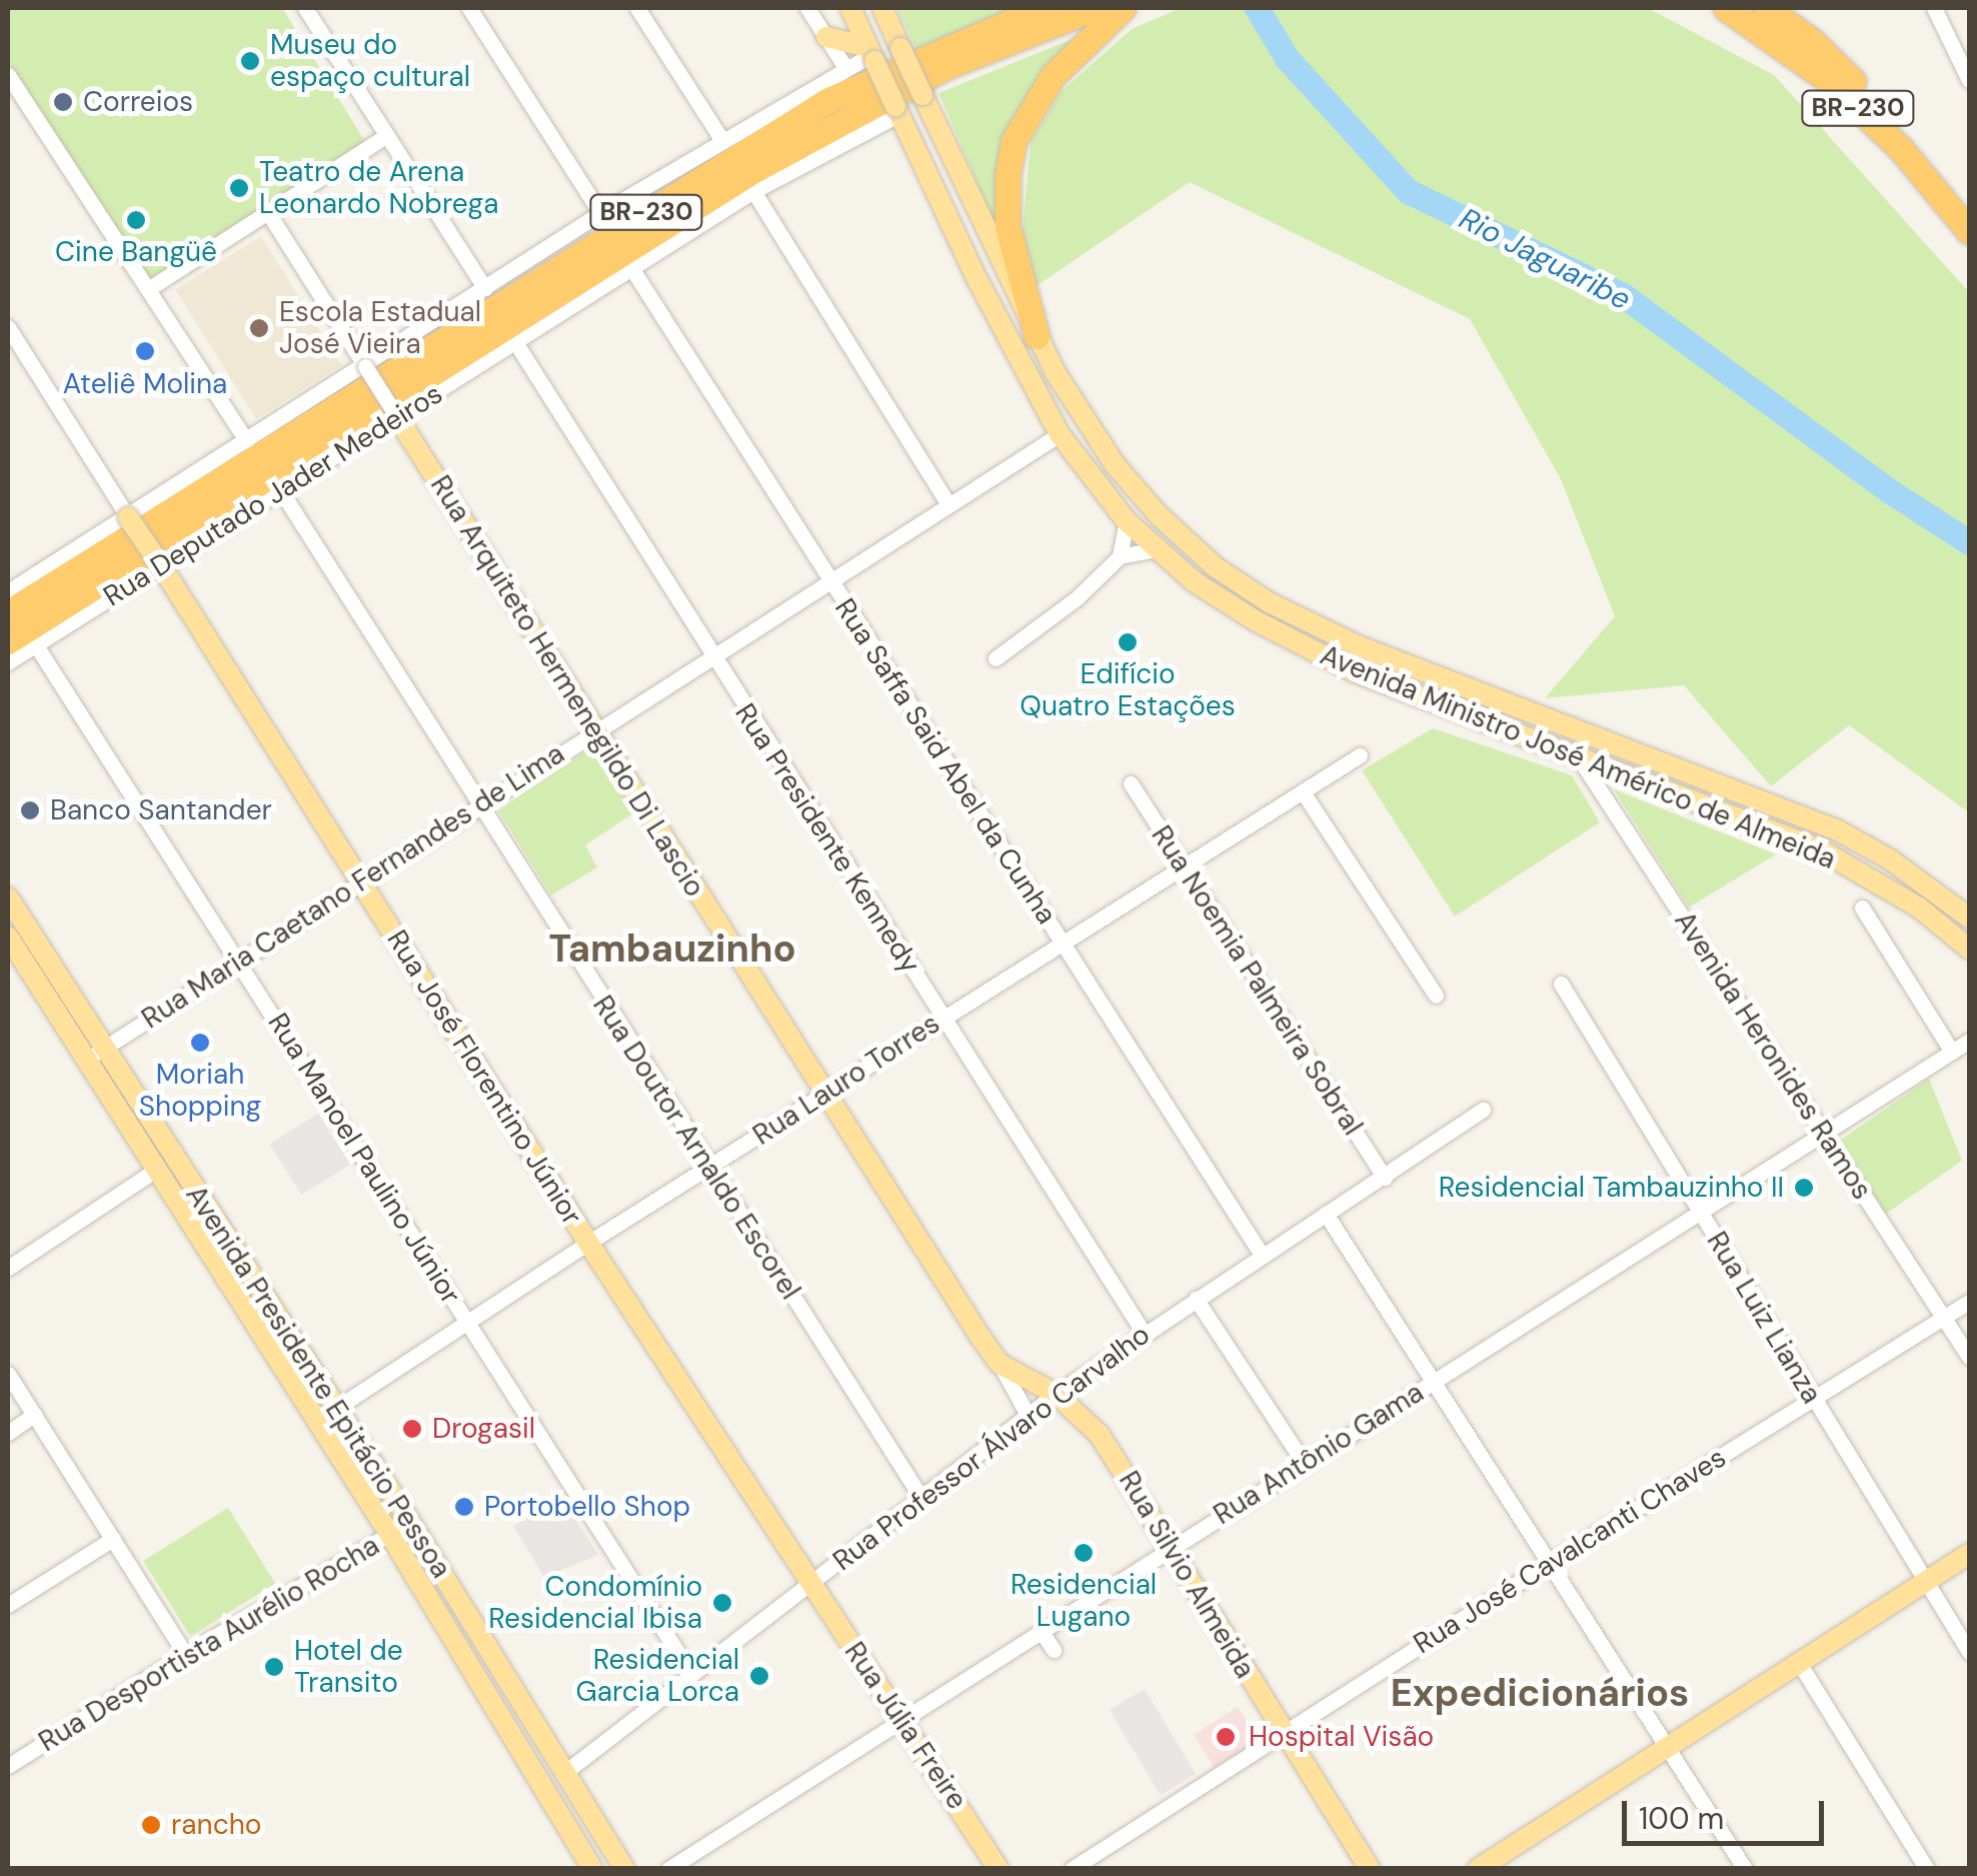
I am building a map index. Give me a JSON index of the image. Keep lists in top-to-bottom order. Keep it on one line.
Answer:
{"streets":{"highway":["BR-230"],"main road":["Rua Arquiteto Hermenegildo Di Lascio","Avenida Ministro José Américo de Almeida","Rua José Florentino Júnior","Avenida Presidente Epitácio Pessoa","Rua Silvio Almeida","Rua Júlia Freire"],"street":["Rua Deputado Jader Medeiros","Rua Saffa Said Abel da Cunha","Rua Presidente Kennedy","Rua Maria Caetano Fernandes de Lima","Rua Noemia Palmeira Sobral","Avenida Heronides Ramos","Rua Lauro Torres","Rua Doutor Arnaldo Escorel","Rua Manoel Paulino Júnior","Rua Luiz Lianza","Rua Professor Álvaro Carvalho","Rua Antônio Gama","Rua José Cavalcanti Chaves","Rua Desportista Aurélio Rocha"]},"crossings":[["Rua Deputado Jader Medeiros","Rua Arquiteto Hermenegildo Di Lascio"],["Rua Deputado Jader Medeiros","Avenida Ministro José Américo de Almeida"],["Rua Deputado Jader Medeiros","Rua Saffa Said Abel da Cunha"],["Rua Deputado Jader Medeiros","Rua Presidente Kennedy"],["Rua Deputado Jader Medeiros","Rua José Florentino Júnior"],["Rua Deputado Jader Medeiros","Rua Doutor Arnaldo Escorel"],["Rua Deputado Jader Medeiros","Rua Manoel Paulino Júnior"],["Rua Arquiteto Hermenegildo Di Lascio","Rua Maria Caetano Fernandes de Lima"],["Rua Arquiteto Hermenegildo Di Lascio","Rua Lauro Torres"],["Rua Arquiteto Hermenegildo Di Lascio","Rua Professor Álvaro Carvalho"],["Rua Arquiteto Hermenegildo Di Lascio","Rua Silvio Almeida"],["Avenida Ministro José Américo de Almeida","Rua Maria Caetano Fernandes de Lima"],["Avenida Ministro José Américo de Almeida","Avenida Heronides Ramos"],["Rua Saffa Said Abel da Cunha","Rua Maria Caetano Fernandes de Lima"],["Rua Saffa Said Abel da Cunha","Rua Lauro Torres"],["Rua Saffa Said Abel da Cunha","Rua Professor Álvaro Carvalho"],["Rua Presidente Kennedy","Rua Maria Caetano Fernandes de Lima"],["Rua Presidente Kennedy","Rua Lauro Torres"],["Rua Presidente Kennedy","Rua Professor Álvaro Carvalho"],["Rua Maria Caetano Fernandes de Lima","Rua José Florentino Júnior"],["Rua Maria Caetano Fernandes de Lima","Rua Doutor Arnaldo Escorel"],["Rua Maria Caetano Fernandes de Lima","Rua Manoel Paulino Júnior"],["Rua Maria Caetano Fernandes de Lima","Avenida Presidente Epitácio Pessoa"],["Rua Noemia Palmeira Sobral","Rua Lauro Torres"],["Rua Noemia Palmeira Sobral","Rua Professor Álvaro Carvalho"],["Avenida Heronides Ramos","Rua Antônio Gama"],["Avenida Heronides Ramos","Rua José Cavalcanti Chaves"],["Rua José Florentino Júnior","Rua Lauro Torres"],["Rua José Florentino Júnior","Rua Professor Álvaro Carvalho"],["Rua José Florentino Júnior","Rua Júlia Freire"],["Rua Lauro Torres","Rua Doutor Arnaldo Escorel"],["Rua Lauro Torres","Rua Manoel Paulino Júnior"],["Rua Lauro Torres","Avenida Presidente Epitácio Pessoa"],["Rua Doutor Arnaldo Escorel","Rua Professor Álvaro Carvalho"],["Rua Manoel Paulino Júnior","Rua Professor Álvaro Carvalho"],["Rua Luiz Lianza","Rua Antônio Gama"],["Rua Luiz Lianza","Rua José Cavalcanti Chaves"],["Avenida Presidente Epitácio Pessoa","Rua Professor Álvaro Carvalho"],["Avenida Presidente Epitácio Pessoa","Rua Desportista Aurélio Rocha"],["Rua Professor Álvaro Carvalho","Rua Silvio Almeida"],["Rua Professor Álvaro Carvalho","Rua Júlia Freire"],["Rua Antônio Gama","Rua Silvio Almeida"],["Rua Antônio Gama","Rua Júlia Freire"],["Rua José Cavalcanti Chaves","Rua Silvio Almeida"]],"districts":["Tambauzinho","Expedicionários"],"water":["Rio Jaguaribe"],"places":["Museu do espaço cultural","Correios","Teatro de Arena Leonardo Nobrega","Cine Bangüê","Escola Estadual José Vieira","Ateliê Molina","Edifício Quatro Estações","Banco Santander","Moriah Shopping","Residencial Tambauzinho II","Drogasil","Portobello Shop","Residencial Lugano","Condomínio Residencial Ibisa","Hotel de Transito","Residencial Garcia Lorca","Hospital Visão","rancho"],"scale_bar":"100 m"}
